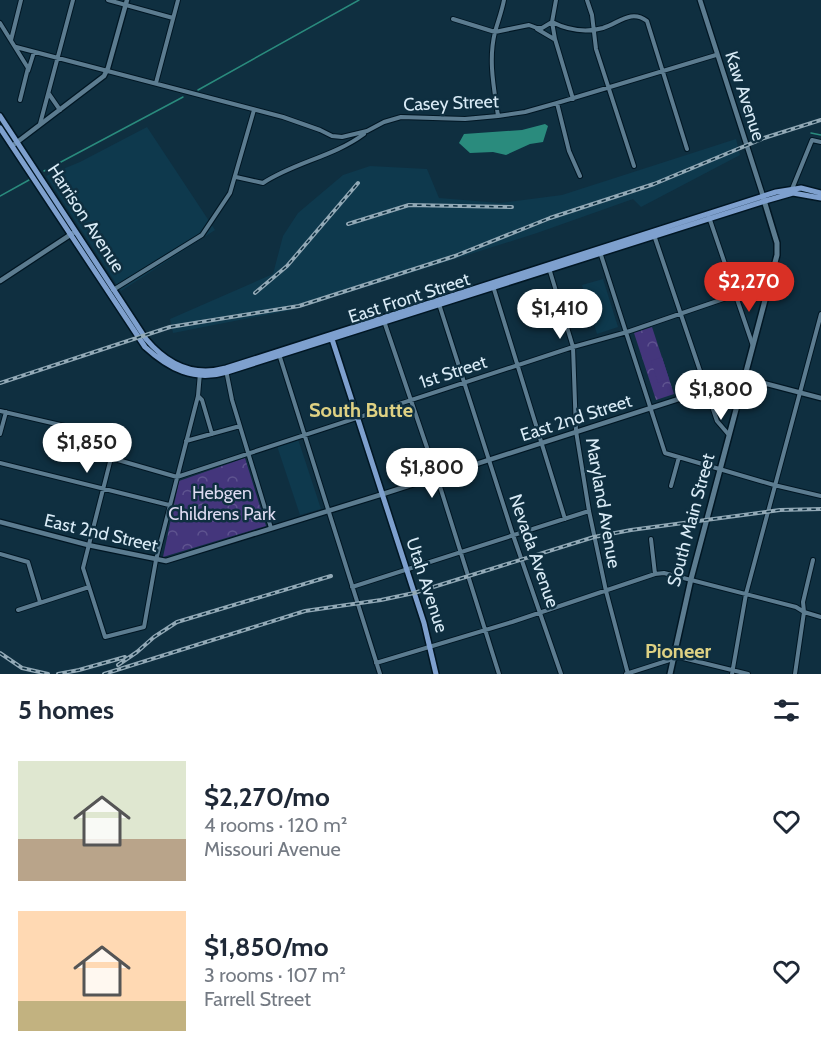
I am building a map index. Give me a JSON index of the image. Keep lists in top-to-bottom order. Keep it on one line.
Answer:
{"streets":{"main road":["Harrison Avenue","East Front Street","South Main Street","Utah Avenue"],"street":["Kaw Avenue","Casey Street","1st Street","East 2nd Street","Maryland Avenue","Nevada Avenue"]},"crossings":[["Kaw Avenue","Casey Street"],["Kaw Avenue","East Front Street"],["Kaw Avenue","South Main Street"],["Harrison Avenue","East Front Street"],["East Front Street","Maryland Avenue"],["East Front Street","South Main Street"],["East Front Street","Nevada Avenue"],["East Front Street","Utah Avenue"],["1st Street","Maryland Avenue"],["1st Street","South Main Street"],["1st Street","Nevada Avenue"],["1st Street","Utah Avenue"],["East 2nd Street","Maryland Avenue"],["East 2nd Street","South Main Street"],["East 2nd Street","Nevada Avenue"],["East 2nd Street","Utah Avenue"]],"districts":["South Butte","Pioneer"],"parks":["Hebgen Childrens Park"],"page":{"price":["$2,270","$1,410","$1,800","$1,850","$1,800"],"heading":"5 homes","list":[{"name":"$2,270/mo","note":"4 rooms · 120 m² · Missouri Avenue"},{"name":"$1,850/mo","note":"3 rooms · 107 m² · Farrell Street"}]}}
